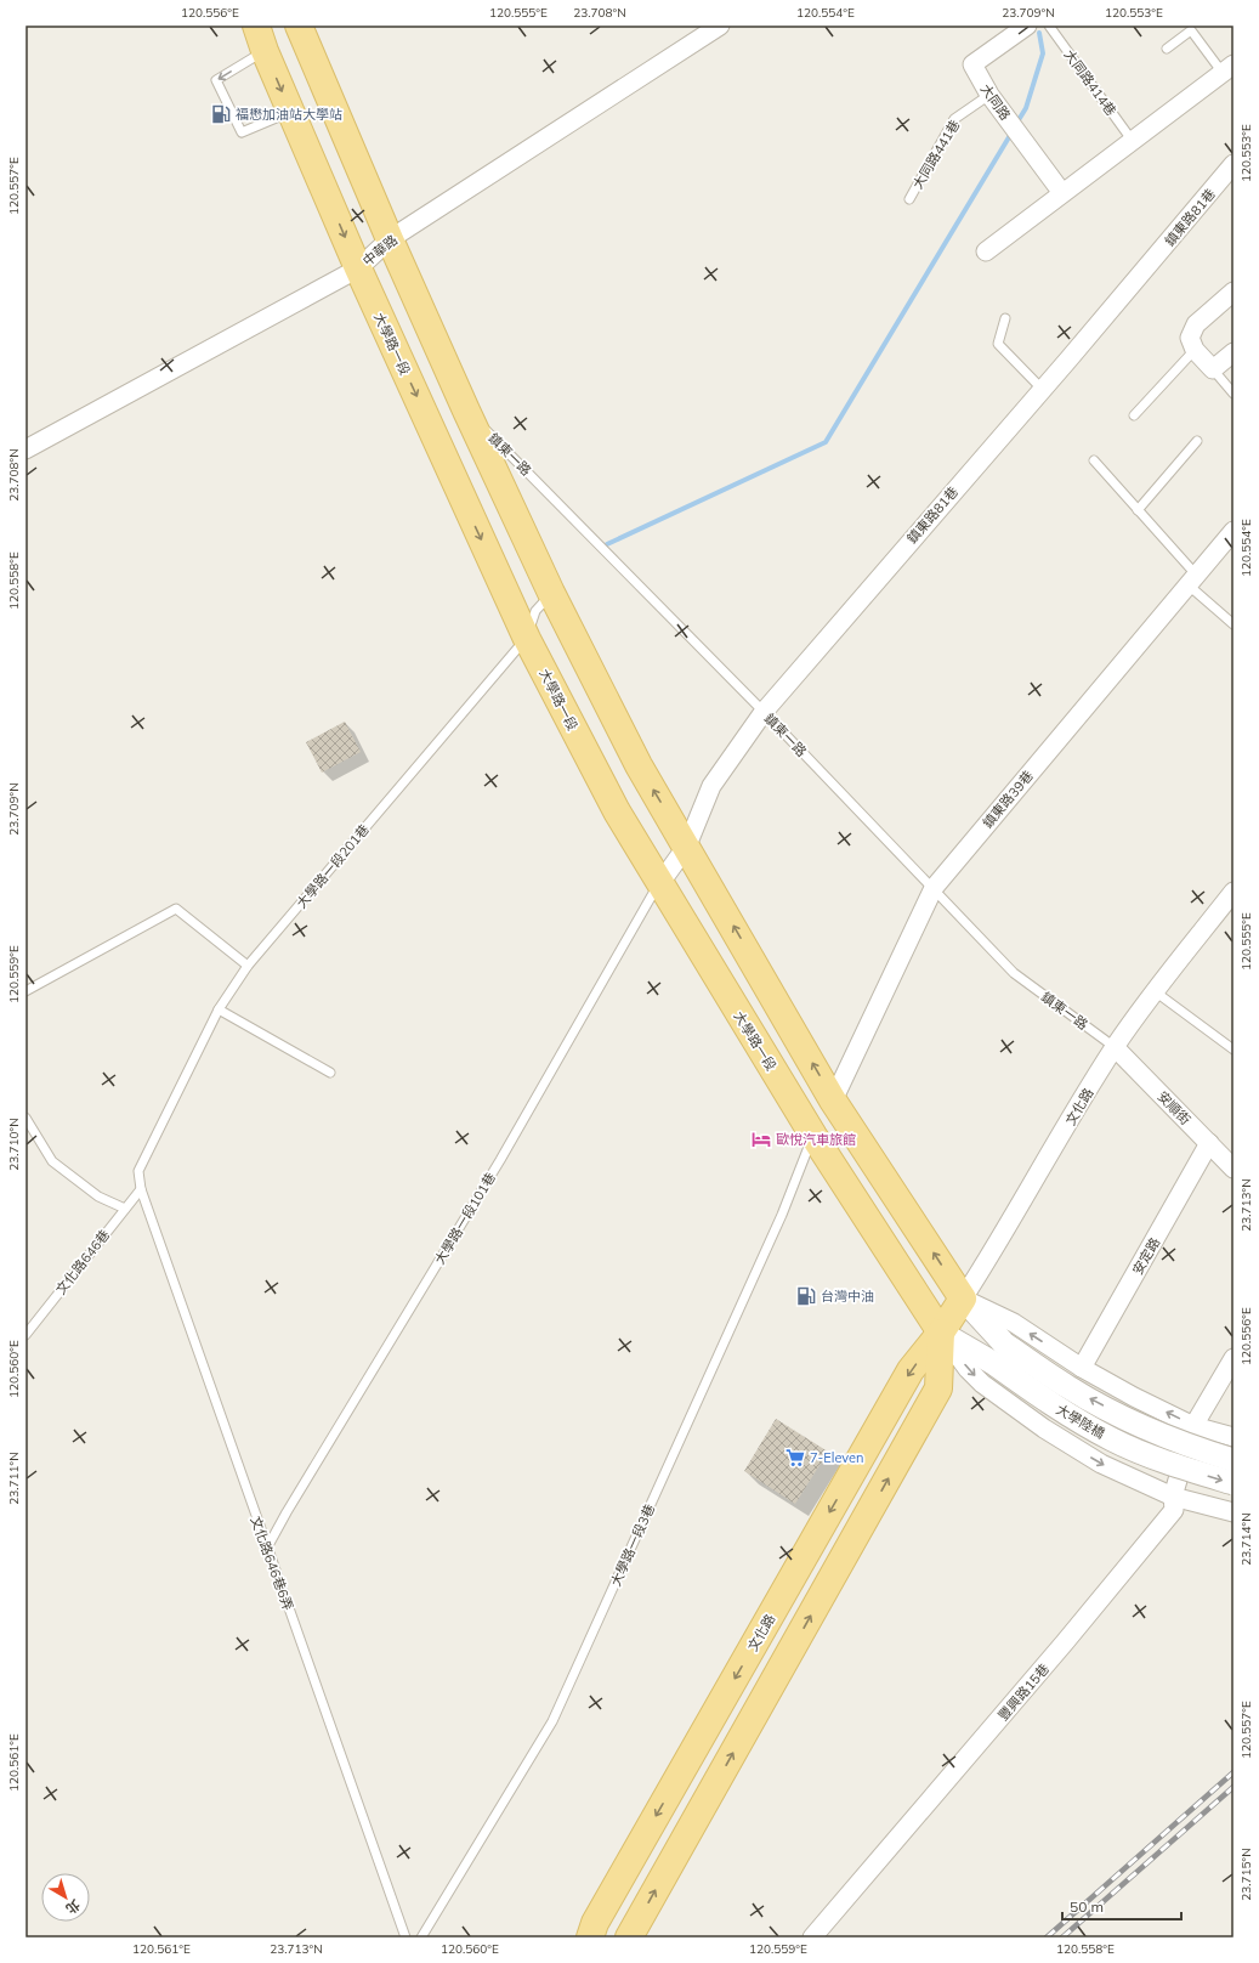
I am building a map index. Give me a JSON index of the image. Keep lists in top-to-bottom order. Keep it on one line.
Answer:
{"streets":{"main road":["大學路一段","文化路"],"street":["大同路","鎮東路81巷","中華路","鎮東路39巷","安順街","安定路","大學陸橋","豐興路15巷"],"lane":["大同路414巷","大同路441巷","鎮東一路","大學路一段201巷","大學路一段101巷","文化路646巷","大學路一段3巷","文化路646巷6弄"]},"crossings":[["大同路","大同路441巷"],["鎮東路81巷","大學路一段"],["鎮東路81巷","鎮東一路"],["鎮東路81巷","大學路一段101巷"],["中華路","大學路一段"],["大學路一段","大學路一段201巷"],["大學路一段","文化路"],["大學路一段","大學路一段101巷"],["大學路一段","大學陸橋"],["大學路一段","大學路一段3巷"],["鎮東一路","鎮東路39巷"],["鎮東一路","文化路"],["鎮東一路","安順街"],["大學路一段201巷","文化路646巷"],["大學路一段201巷","文化路646巷6弄"],["文化路","安順街"],["文化路","大學陸橋"],["安順街","安定路"],["大學路一段101巷","文化路646巷6弄"],["文化路646巷","文化路646巷6弄"]],"one_way":["文化路"],"places":{"fuel station":["福懋加油站大學站","台灣中油"],"hotel":["歐悅汽車旅館"],"supermarket":["7-Eleven"]},"scale_bar":"50 m","north":"bottom right","coordinates":["120.556°E","120.555°E","23.708°N","120.554°E","23.709°N","120.553°E","120.557°E","120.558°E","120.559°E","23.710°N","23.713°N","120.560°E","23.711°N","23.714°N","120.561°E","23.715°N"]}
